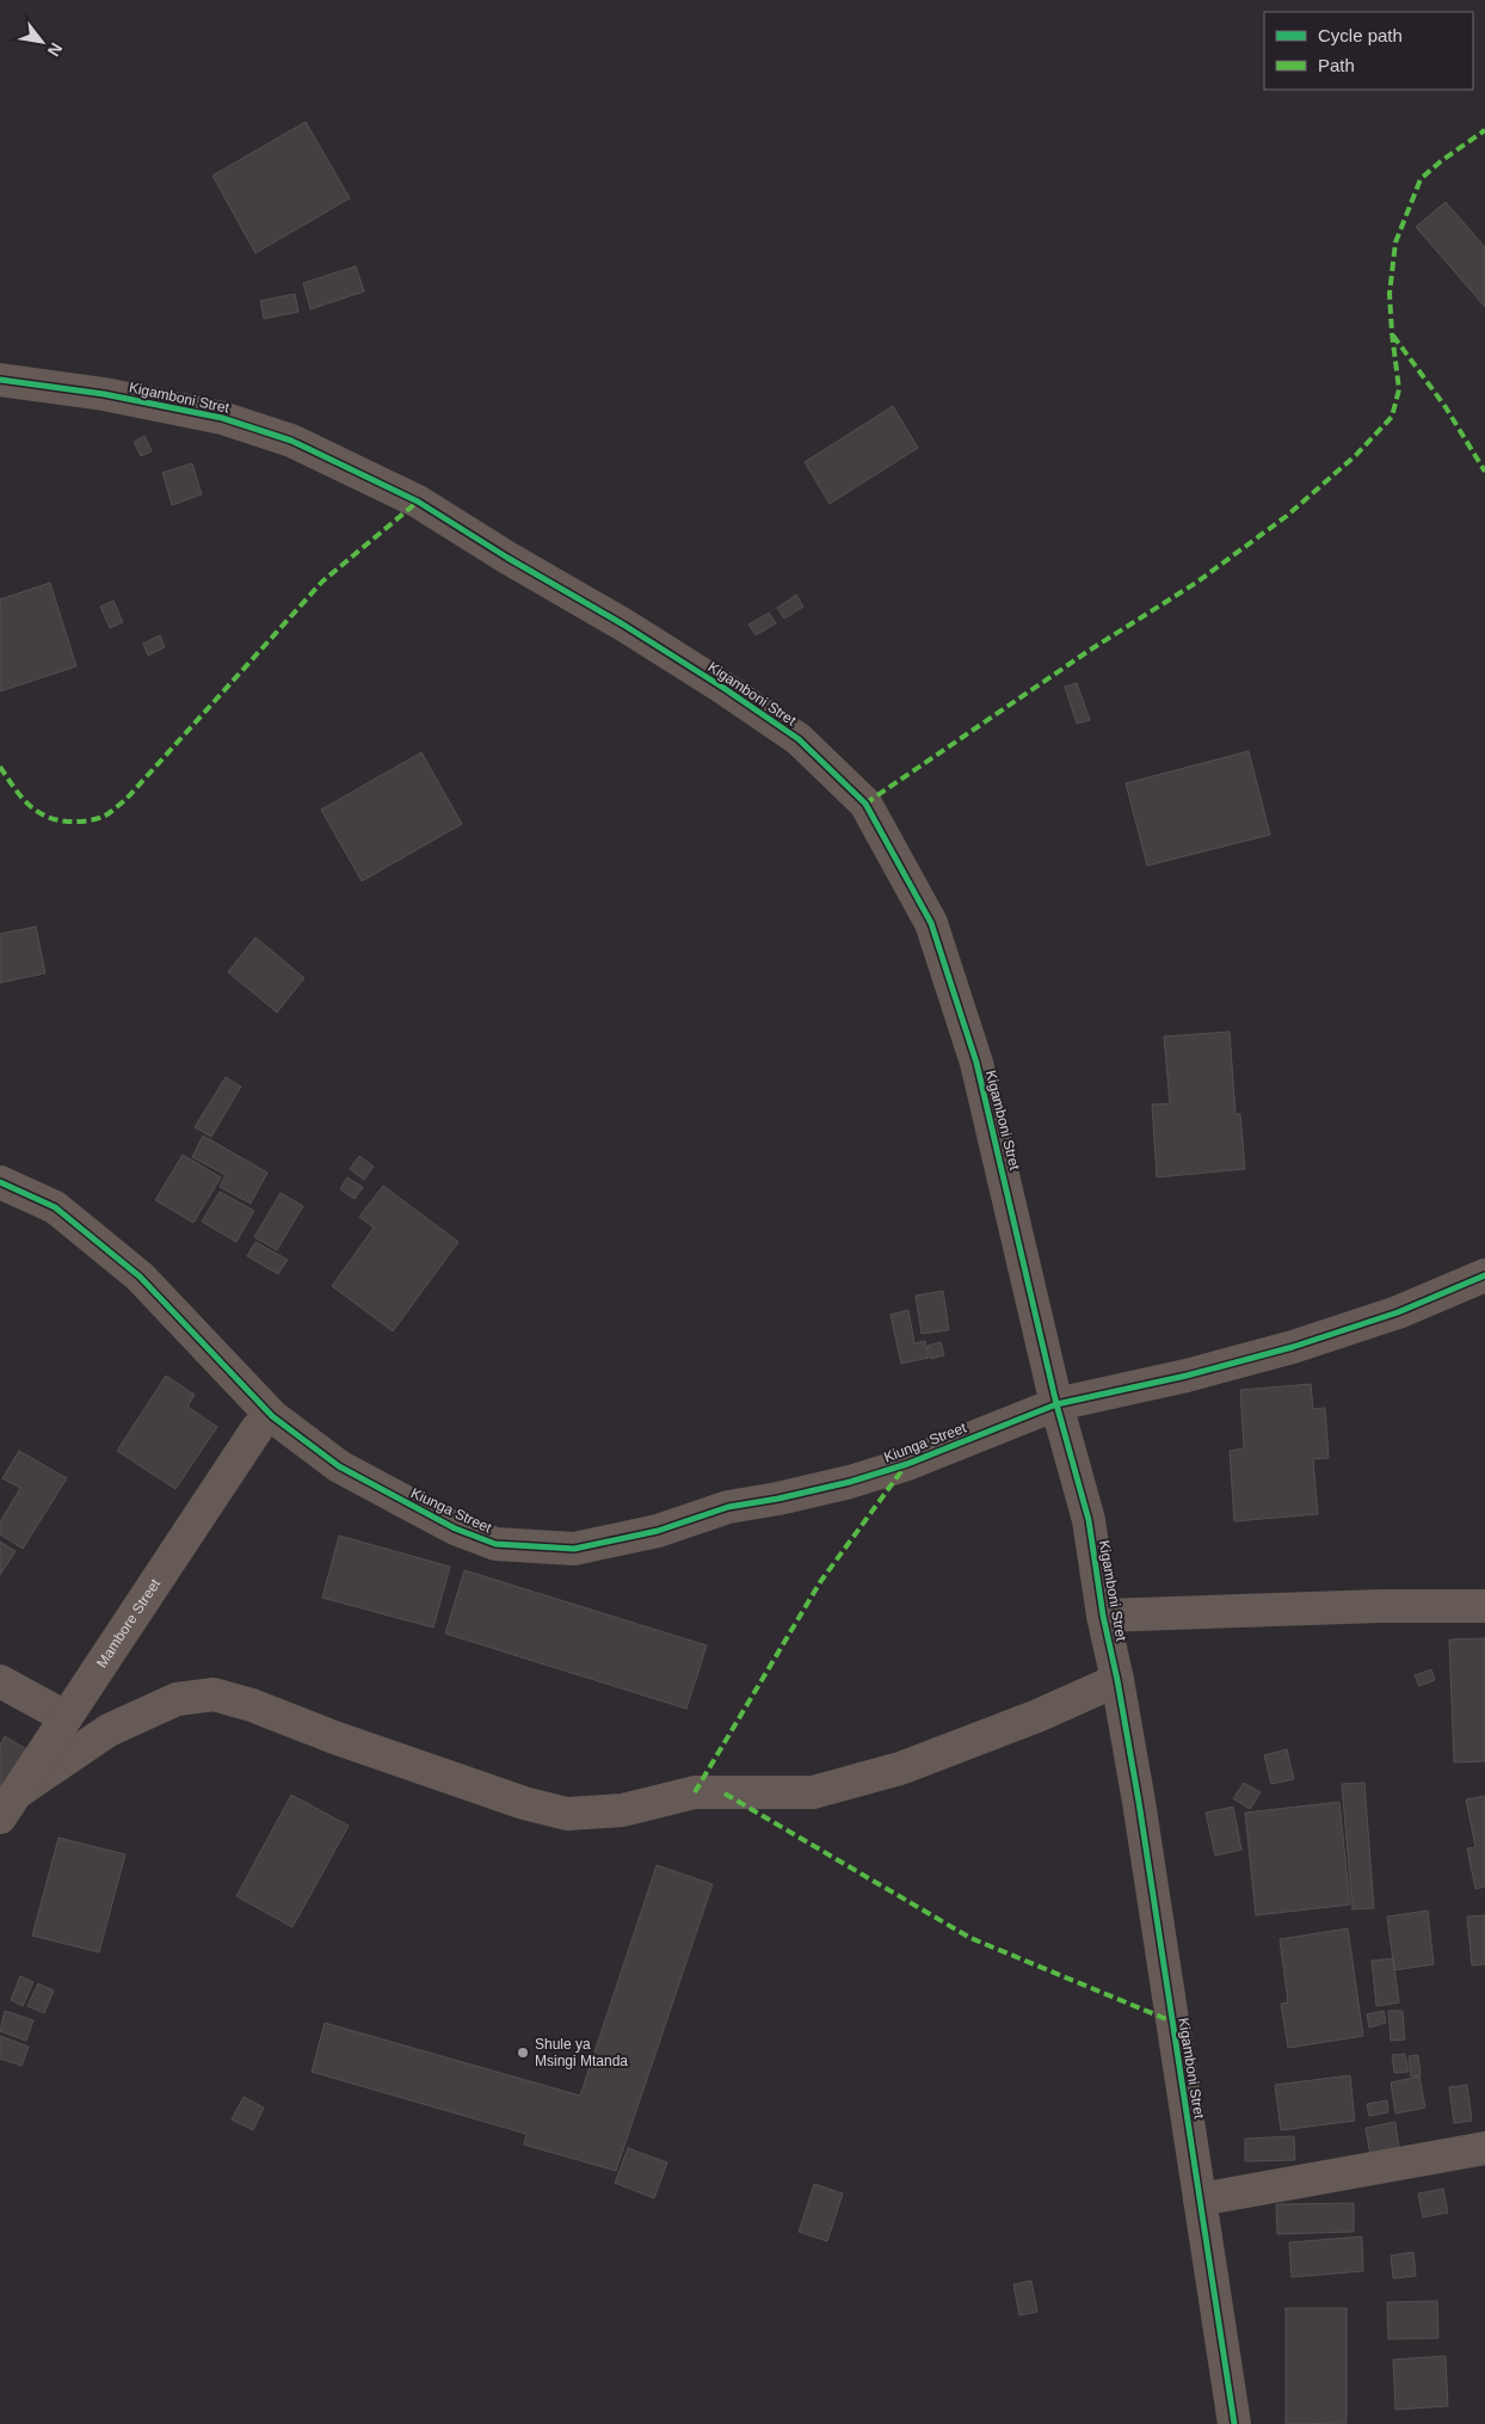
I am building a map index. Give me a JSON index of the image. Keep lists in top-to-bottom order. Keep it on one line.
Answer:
{"streets":{"street":["Kigamboni Stret","Kiunga Street","Mambore Street"]},"crossings":[["Kigamboni Stret","Kiunga Street"]],"places":["Shule ya Msingi Mtanda"],"legend":["Cycle path","Path"],"north":"bottom right"}
